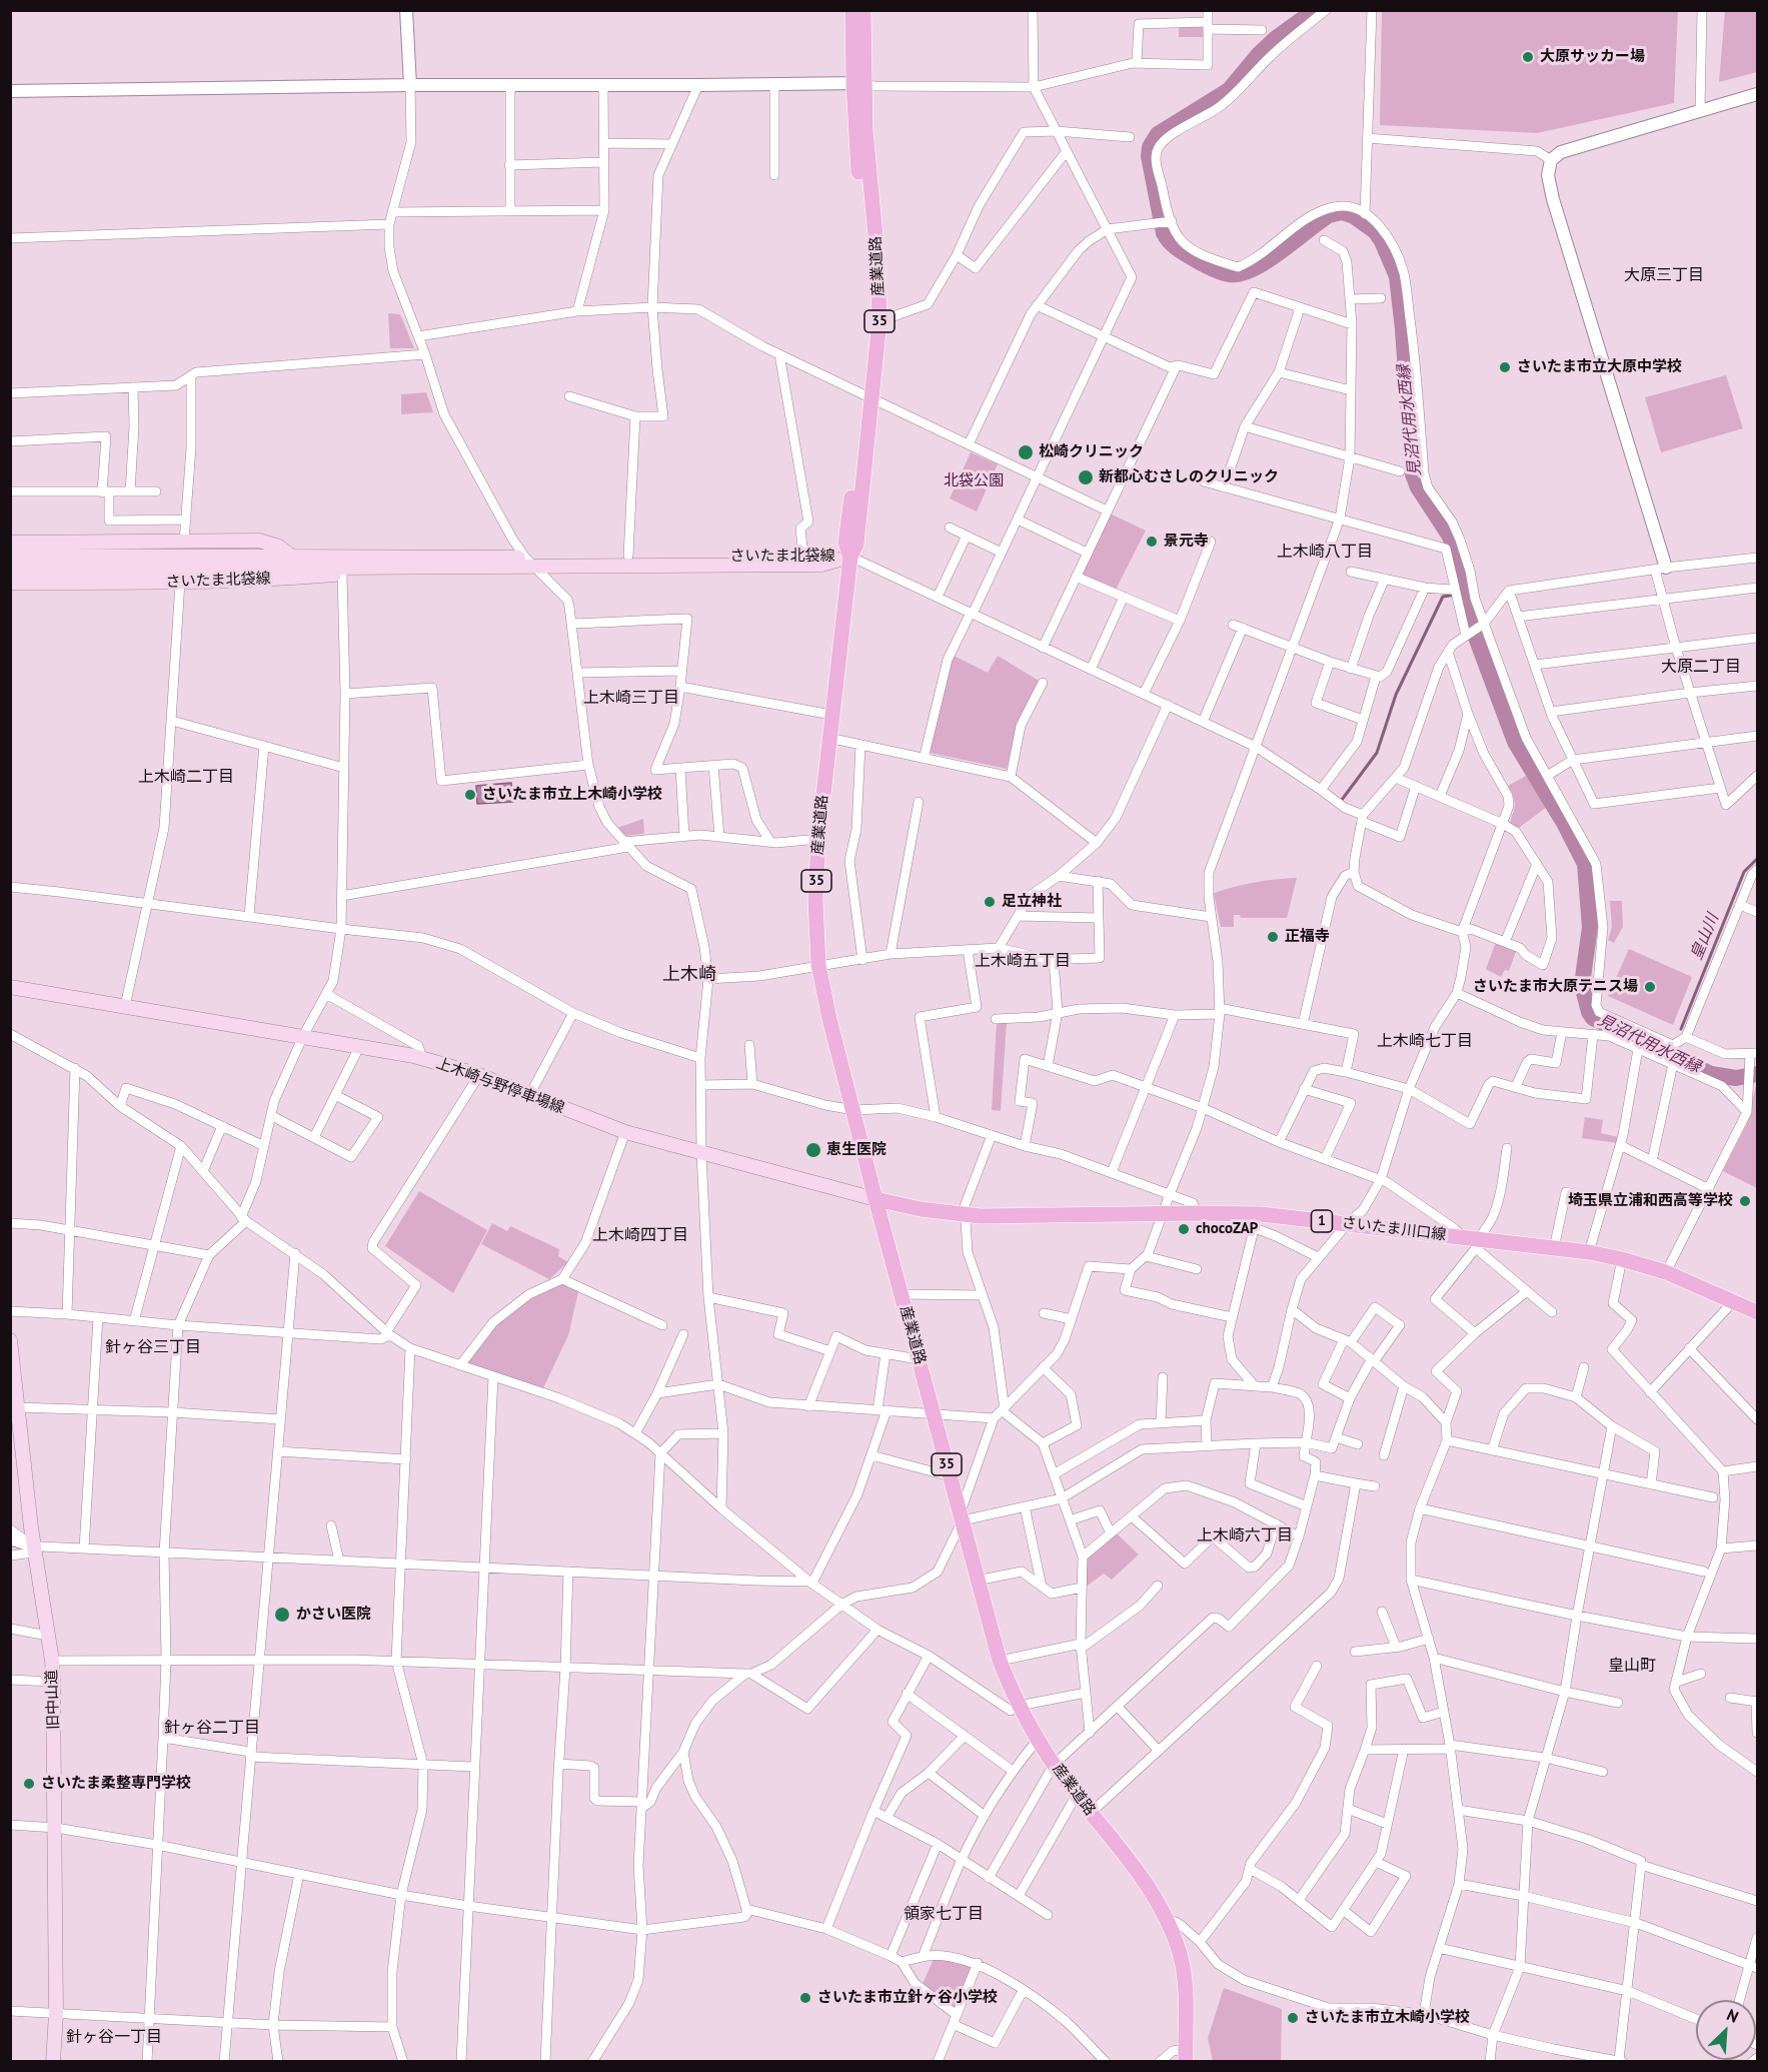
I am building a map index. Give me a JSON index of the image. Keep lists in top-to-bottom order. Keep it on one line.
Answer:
{"streets":{"main road":["産業道路","35","さいたま北袋線","上木崎与野停車場線","1","さいたま川口線","旧中山道"]},"crossings":[["産業道路","さいたま北袋線"],["産業道路","上木崎与野停車場線"],["産業道路","さいたま川口線"],["上木崎与野停車場線","さいたま川口線"]],"districts":["大原三丁目","上木崎八丁目","大原二丁目","上木崎三丁目","上木崎二丁目","上木崎五丁目","上木崎","上木崎七丁目","上木崎四丁目","針ヶ谷三丁目","上木崎六丁目","皇山町","針ヶ谷二丁目","領家七丁目","針ヶ谷一丁目"],"water":["見沼代用水西縁","皇山川"],"parks":["北袋公園"],"places":["大原サッカー場","さいたま市立大原中学校","松崎クリニック","新都心むさしのクリニック","景元寺","さいたま市立上木崎小学校","足立神社","正福寺","さいたま市大原テニス場","恵生医院","埼玉県立浦和西高等学校","chocoZAP","かさい医院","さいたま柔整専門学校","さいたま市立針ヶ谷小学校","さいたま市立木崎小学校"],"north":"top right"}
